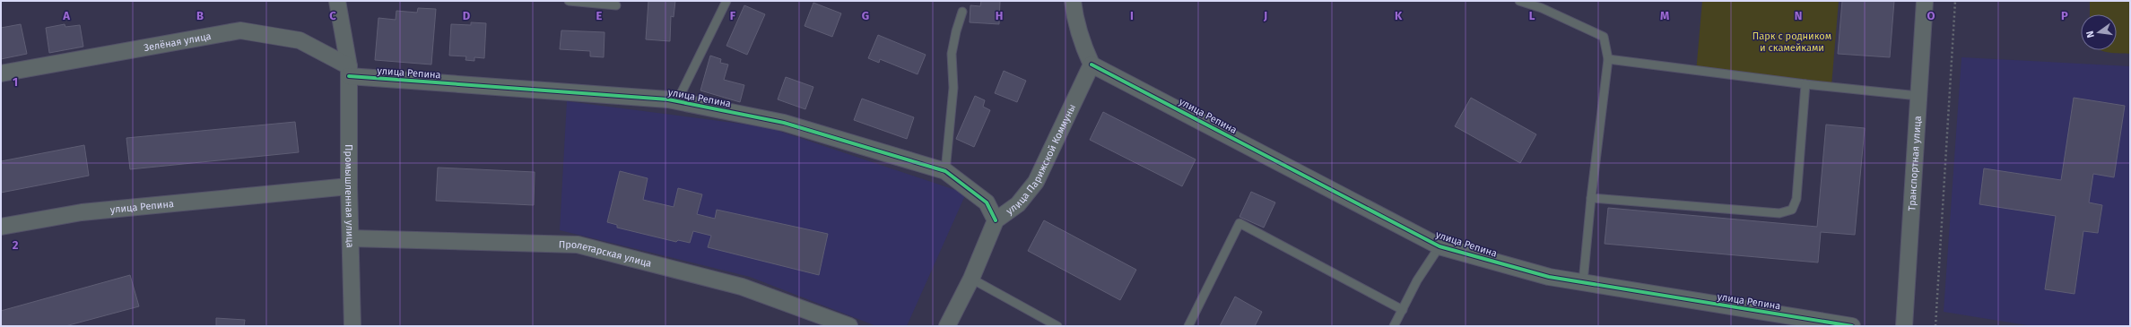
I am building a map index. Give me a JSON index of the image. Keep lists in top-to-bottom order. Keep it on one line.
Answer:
{"streets":{"street":["Зелёная улица","улица Репина","улица Парижской Коммуны","Транспортная улица","Промышленная улица","Пролетарская улица"]},"crossings":[["Зелёная улица","улица Репина"],["Зелёная улица","Промышленная улица"],["улица Репина","улица Парижской Коммуны"],["улица Репина","Промышленная улица"],["Промышленная улица","Пролетарская улица"]],"parks":["Парк с родником и скамейками"],"north":"left","grid":{"columns":["A","B","C","D","E","F","G","H","I","J","K","L","M","N","O","P"],"rows":["1","2"]}}
